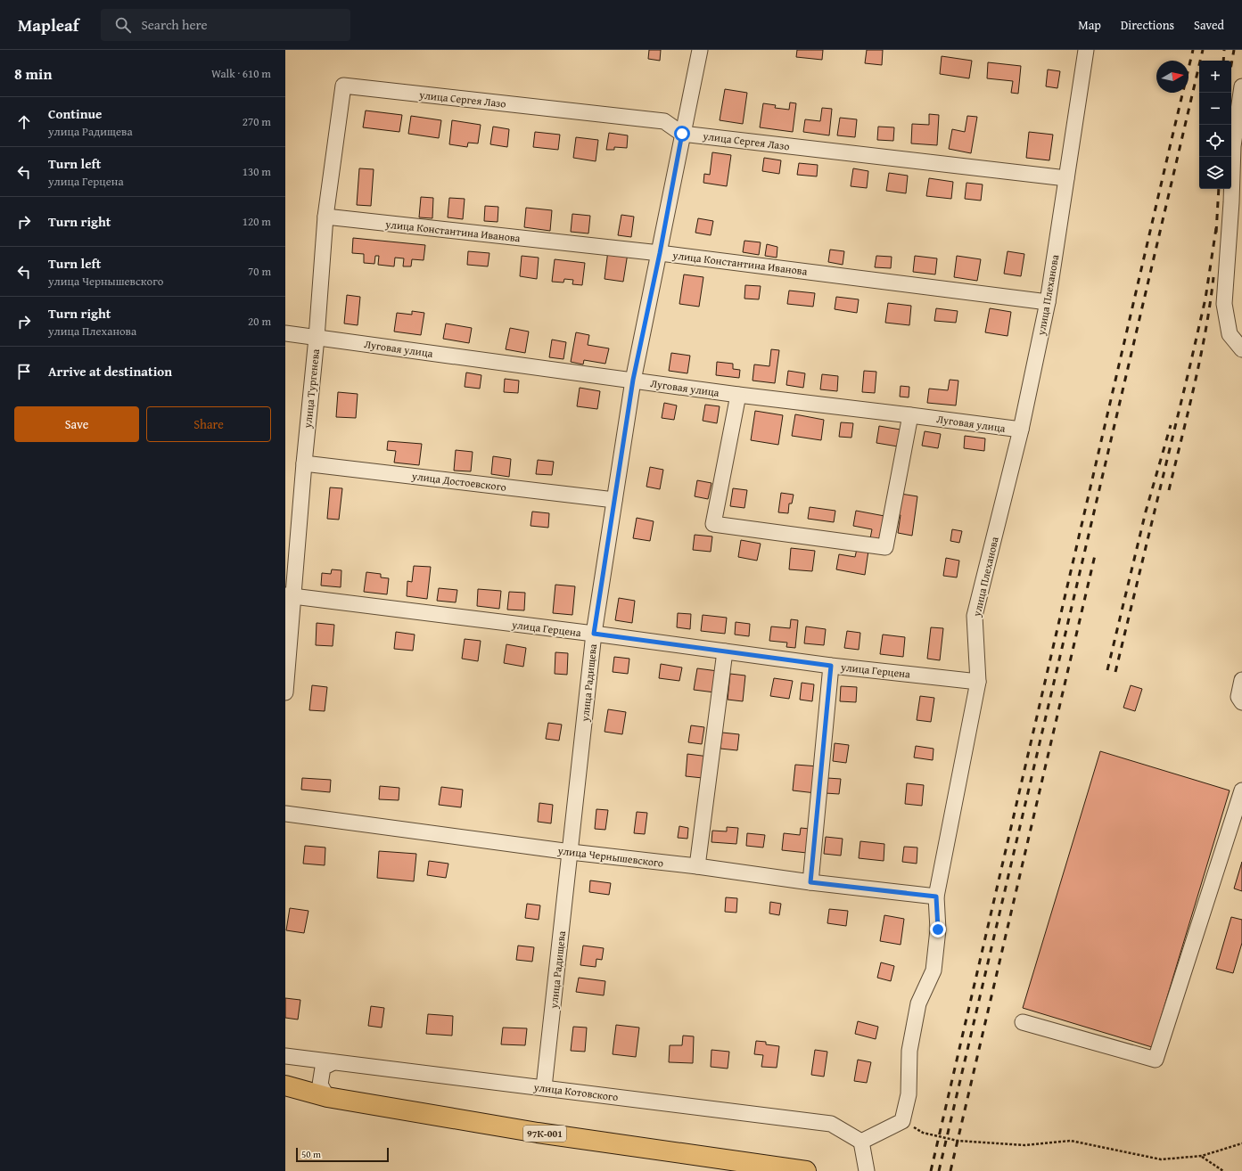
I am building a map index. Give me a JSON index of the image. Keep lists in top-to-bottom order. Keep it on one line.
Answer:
{"streets":{"main road":["97К-001"],"street":["улица Сергея Лазо","улица Константина Иванова","улица Плеханова","Луговая улица","улица Тургенева","улица Достоевского","улица Герцена","улица Радищева","улица Чернышевского","улица Котовского"]},"crossings":[["улица Сергея Лазо","улица Плеханова"],["улица Сергея Лазо","улица Тургенева"],["улица Сергея Лазо","улица Радищева"],["улица Константина Иванова","улица Плеханова"],["улица Константина Иванова","улица Тургенева"],["улица Константина Иванова","улица Радищева"],["улица Плеханова","Луговая улица"],["улица Плеханова","улица Герцена"],["улица Плеханова","улица Чернышевского"],["Луговая улица","улица Тургенева"],["Луговая улица","улица Радищева"],["улица Тургенева","улица Достоевского"],["улица Тургенева","улица Герцена"],["улица Достоевского","улица Радищева"],["улица Герцена","улица Радищева"],["улица Радищева","улица Чернышевского"],["улица Радищева","улица Котовского"]],"scale_bar":"50 m","north":"right","page":{"header":"Mapleaf","search":"Search here","nav":["Map","Directions","Saved"],"heading":["8 min","Walk · 610 m"],"map_buttons":["+","−"],"list":[["Continue","улица Радищева","270 m"],["Turn left","улица Герцена","130 m"],["Turn right","120 m"],["Turn left","улица Чернышевского","70 m"],["Turn right","улица Плеханова","20 m"],"Arrive at destination"],"buttons":["Save","Share"],"scale":"50 m"}}
